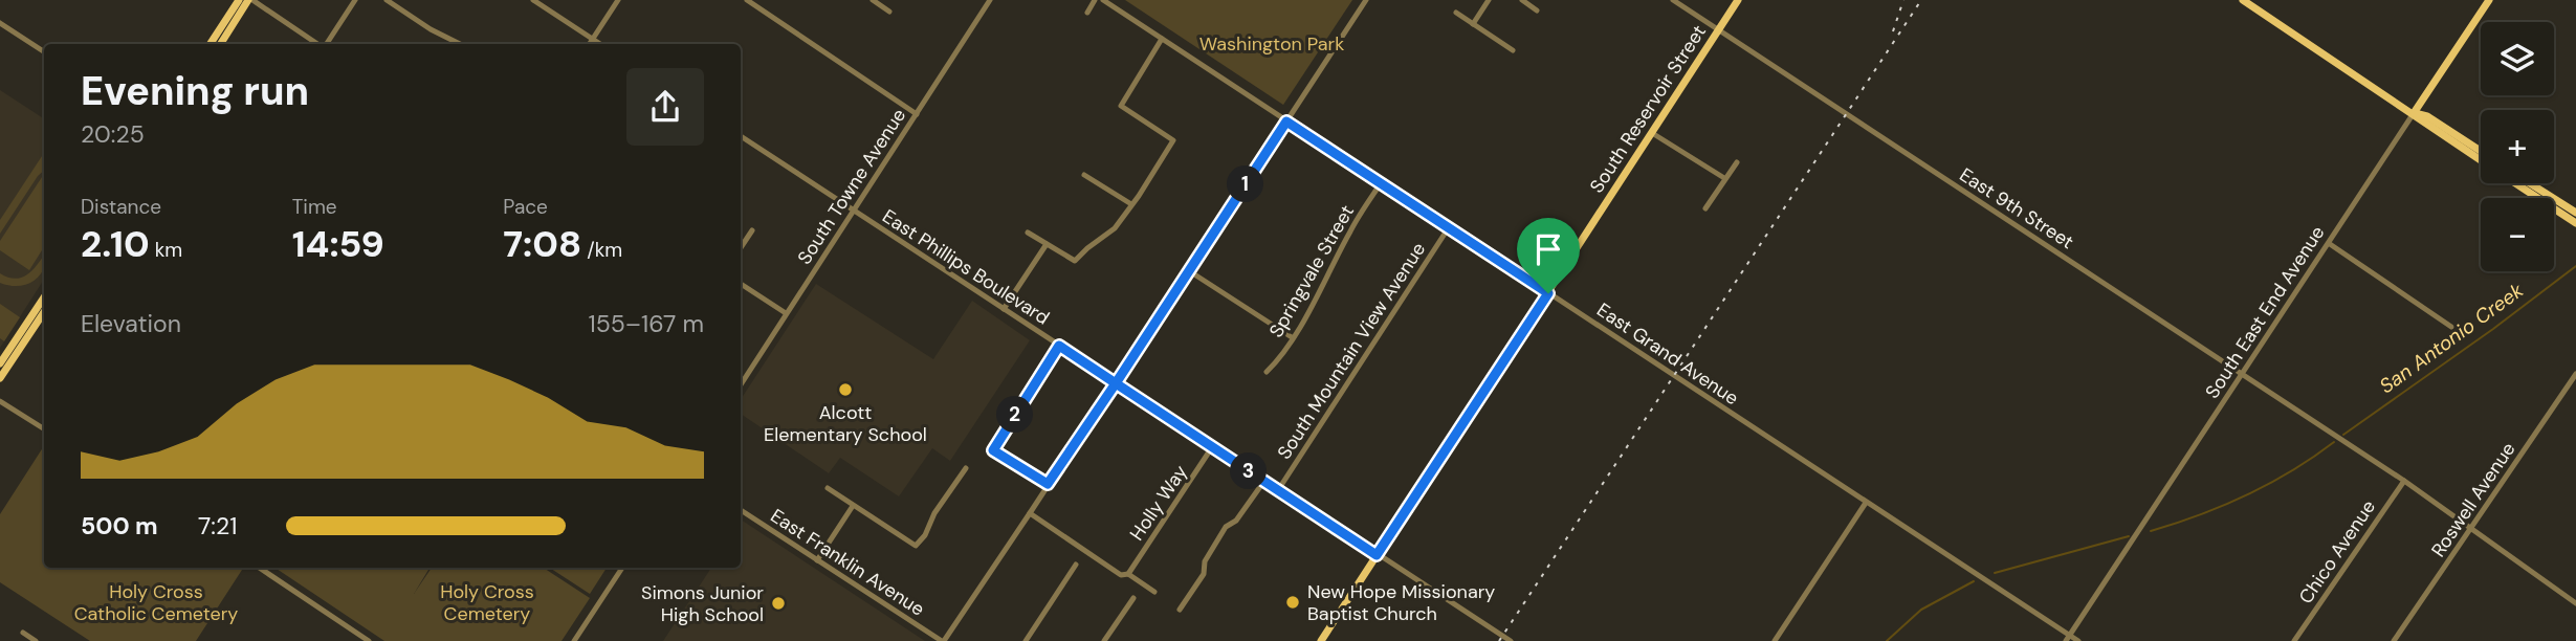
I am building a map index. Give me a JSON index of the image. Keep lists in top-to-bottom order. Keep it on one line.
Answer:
{"streets":{"main road":["South Reservoir Street","South East End Avenue"],"street":["South Towne Avenue","East 9th Street","East Phillips Boulevard","Springvale Street","South Mountain View Avenue","East Grand Avenue","Roswell Avenue","Holly Way","Chico Avenue","East Franklin Avenue"]},"crossings":[["South Reservoir Street","East 9th Street"],["South Reservoir Street","East Phillips Boulevard"],["South Reservoir Street","East Grand Avenue"],["South Towne Avenue","East Phillips Boulevard"],["East 9th Street","South East End Avenue"],["East 9th Street","Roswell Avenue"],["East 9th Street","Chico Avenue"],["East Phillips Boulevard","South Mountain View Avenue"],["East Phillips Boulevard","Holly Way"],["Springvale Street","East Grand Avenue"],["South East End Avenue","East Grand Avenue"],["South Mountain View Avenue","East Grand Avenue"]],"water":["San Antonio Creek"],"parks":["Washington Park","Holy Cross Catholic Cemetery","Holy Cross Cemetery"],"places":["Alcott Elementary School","New Hope Missionary Baptist Church","Simons Junior High School"],"page":{"map_buttons":["+","−"],"heading":["Evening run","20:25"],"pins":["1","2","3"],"stats":[["Distance","2.10 km"],["Time","14:59"],["Pace","7:08 /km"]],"chart":["Elevation","155–167 m"],"list":[{"name":"500 m","note":"7:21"}]}}
